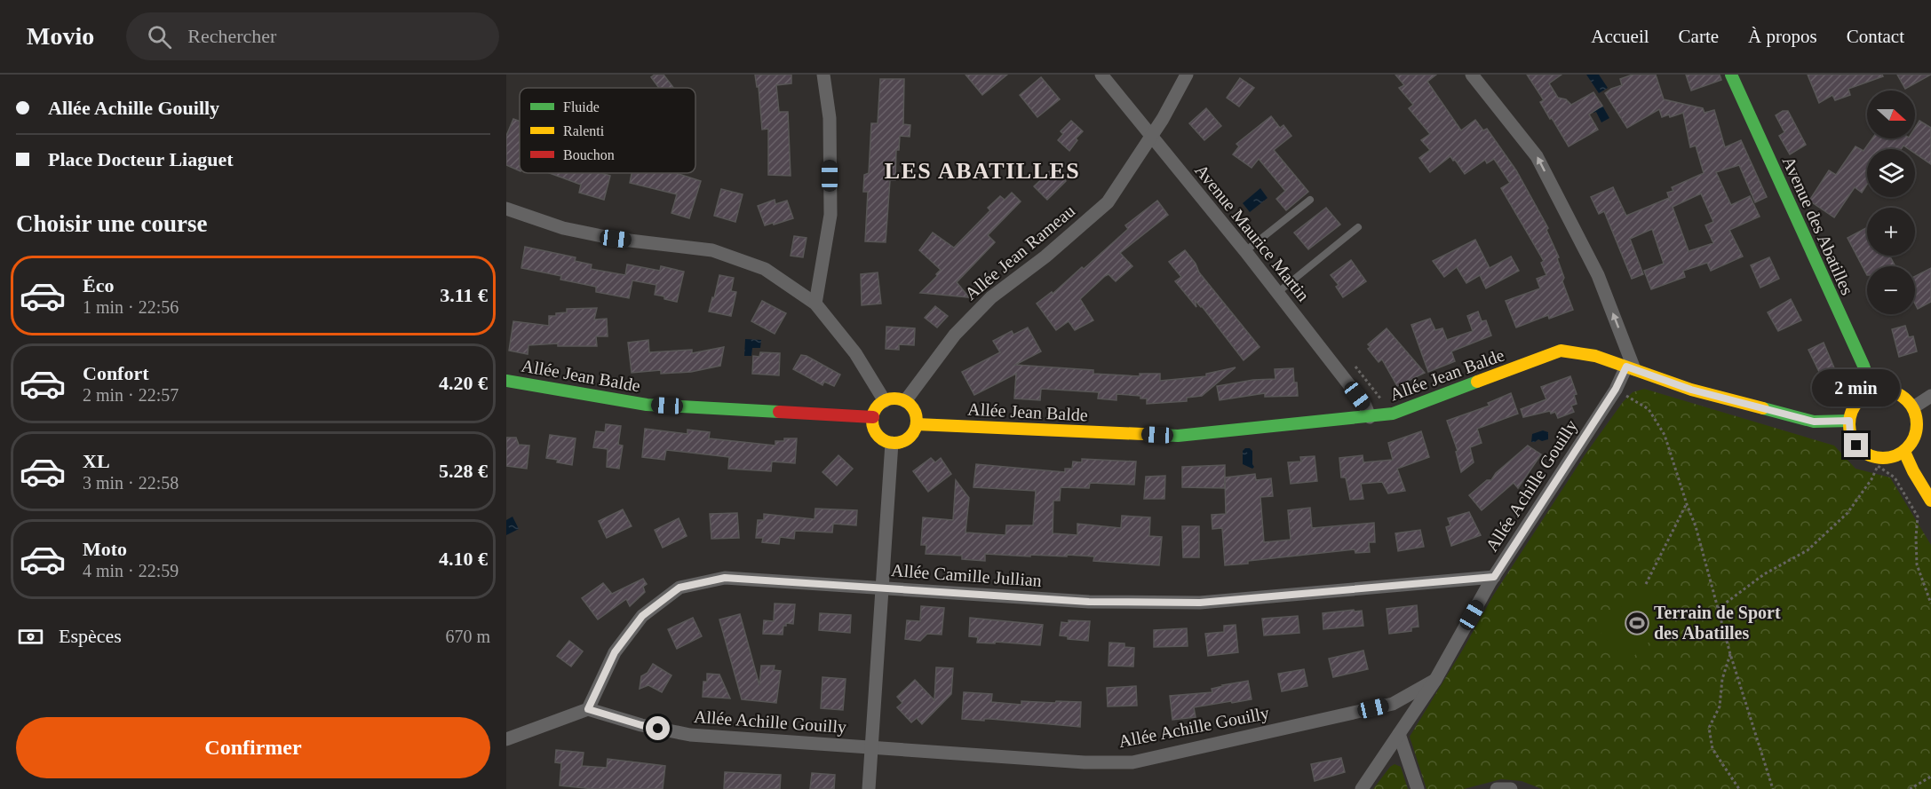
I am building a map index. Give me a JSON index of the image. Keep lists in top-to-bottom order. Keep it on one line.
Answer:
{"streets":{"street":["Avenue des Abatilles","Avenue Maurice Martin","Allée Jean Rameau","Allée Jean Balde","Allée Achille Gouilly","Allée Camille Jullian"]},"crossings":[["Avenue des Abatilles","Allée Jean Balde"],["Avenue Maurice Martin","Allée Jean Rameau"],["Avenue Maurice Martin","Allée Jean Balde"],["Allée Jean Rameau","Allée Jean Balde"],["Allée Jean Balde","Allée Achille Gouilly"],["Allée Achille Gouilly","Allée Camille Jullian"]],"districts":["LES ABATILLES"],"places":{"sports":["Terrain de Sport des Abatilles"]},"legend":["Fluide","Ralenti","Bouchon"],"north":"right","page":{"header":"Movio","search":"Rechercher","nav":["Accueil","Carte","À propos","Contact"],"banner":["Allée Achille Gouilly","Place Docteur Liaguet"],"map_buttons":["+","−"],"heading":"Choisir une course","list":[{"name":"Éco","note":"1 min · 22:56","value":"3.11 €"},{"name":"Confort","note":"2 min · 22:57","value":"4.20 €"},{"name":"XL","note":"3 min · 22:58","value":"5.28 €"},{"name":"Moto","note":"4 min · 22:59","value":"4.10 €"}],"bubble":"2 min","pay":["Espèces","670 m"],"buttons":"Confirmer"}}
